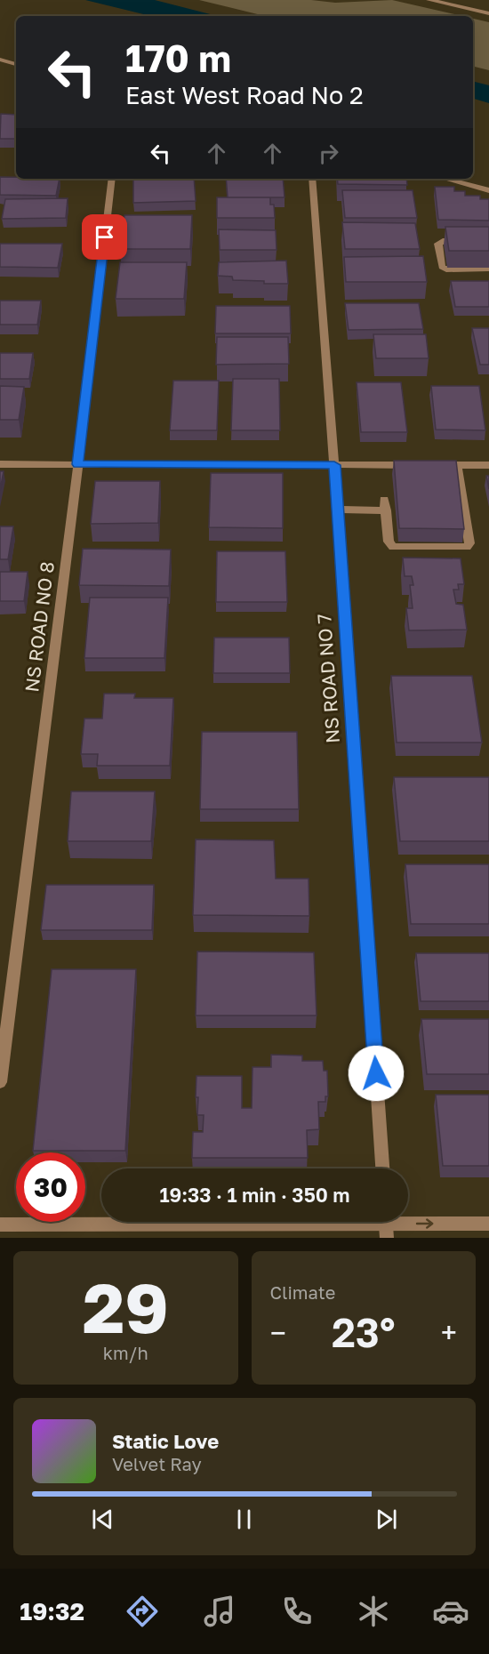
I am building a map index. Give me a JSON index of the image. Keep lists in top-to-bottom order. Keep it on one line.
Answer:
{"streets":{"street":["NS ROAD NO 8","NS ROAD NO 7"]},"page":{"turn":["170 m","East West Road No 2"],"limit":"30","trip":"19:33 · 1 min · 350 m","tile":[["29","km/h"],"Climate"],"heat":["−","23°","+"],"song":["Static Love","Velvet Ray"],"tabs":"19:32"}}
